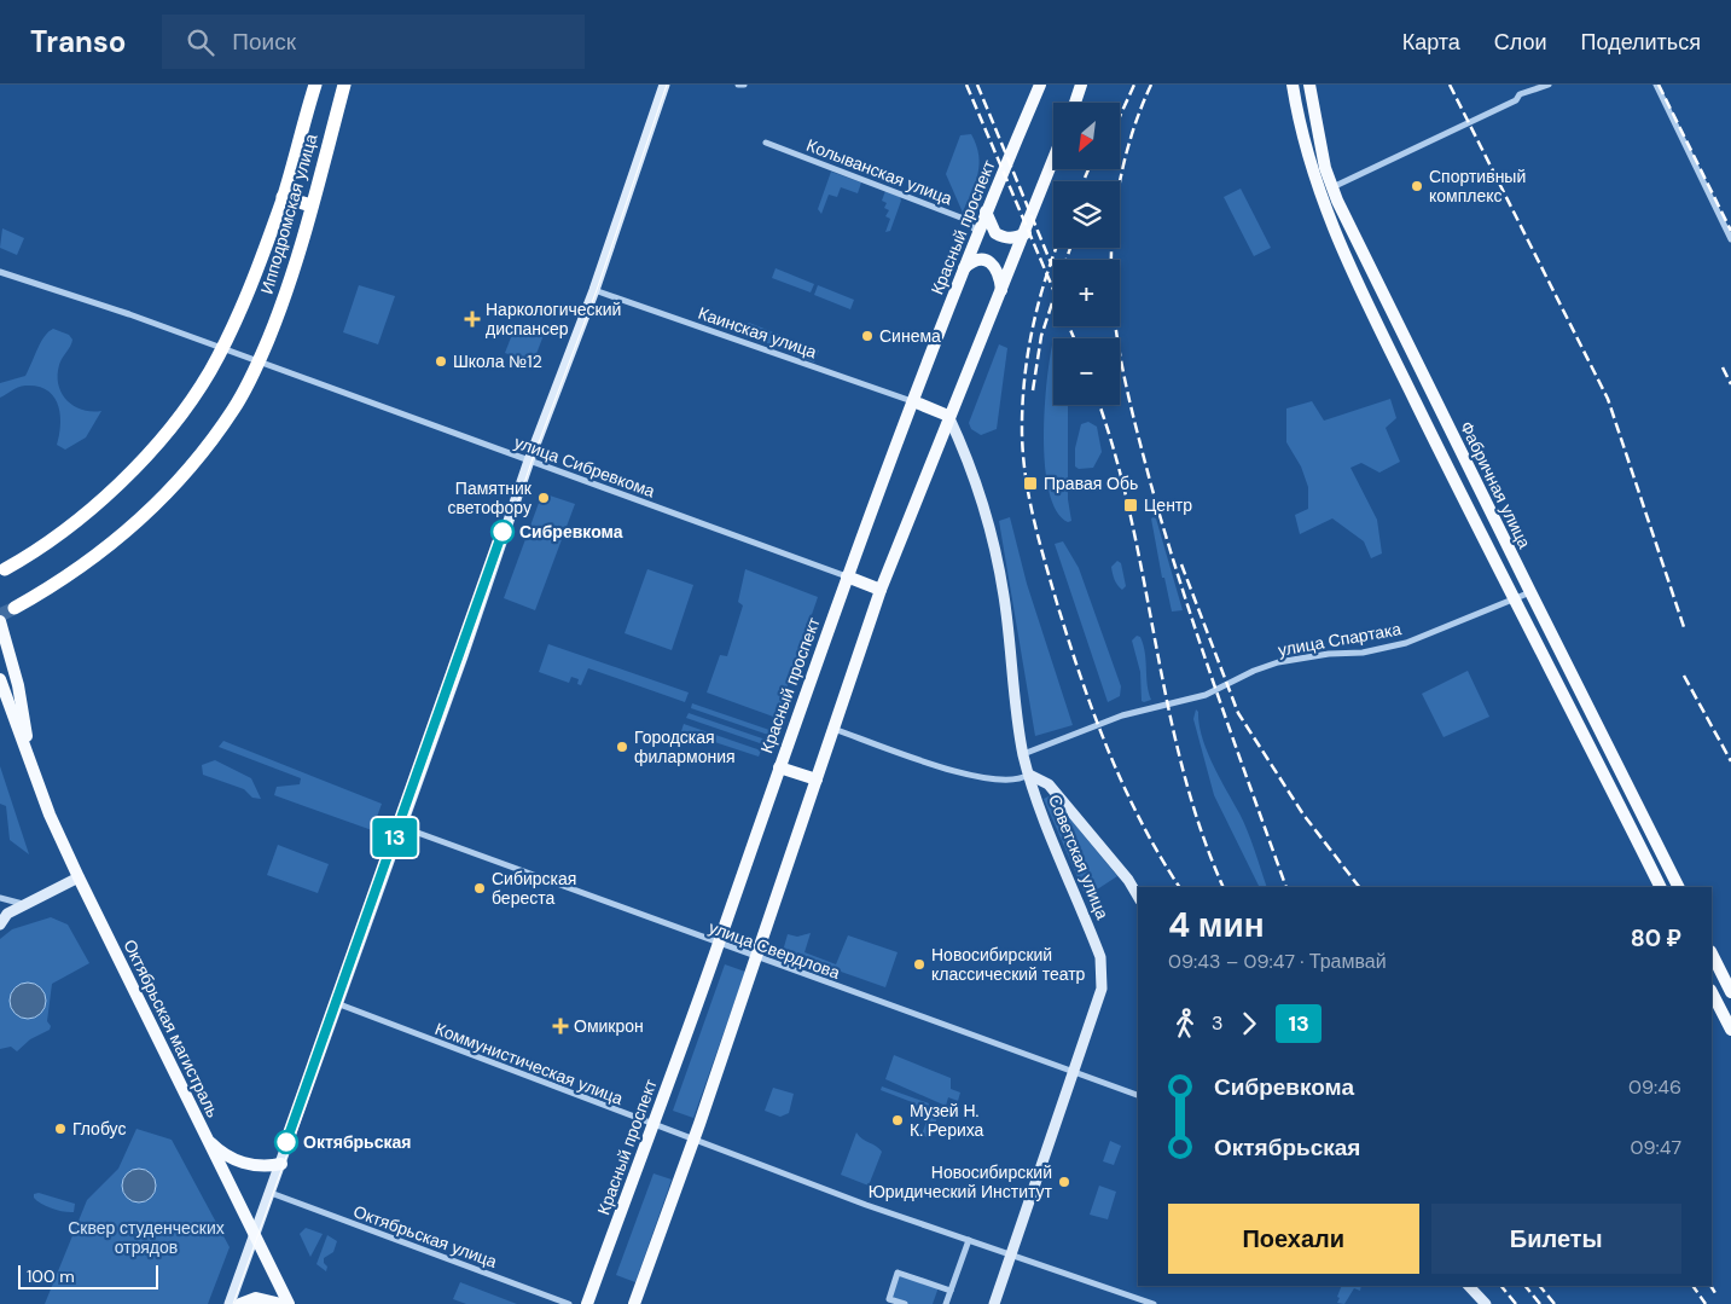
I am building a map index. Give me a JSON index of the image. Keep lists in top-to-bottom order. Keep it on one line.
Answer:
{"streets":{"highway":["Ипподромская улица"],"main road":["Красный проспект","Фабричная улица","Октябрьская магистраль"],"street":["Колыванская улица","Каинская улица","улица Сибревкома","улица Спартака","Советская улица","улица Свердлова","Коммунистическая улица","Октябрьская улица"]},"crossings":[["Колыванская улица","Красный проспект"],["Красный проспект","Каинская улица"],["Красный проспект","улица Сибревкома"],["Красный проспект","улица Свердлова"],["Красный проспект","Коммунистическая улица"],["Фабричная улица","улица Спартака"],["улица Спартака","Советская улица"],["Советская улица","улица Свердлова"],["Советская улица","Коммунистическая улица"]],"parks":["Сквер студенческих отрядов"],"places":{"other":["Спортивный комплекс","Синема","Школа №12","Памятник светофору","Сибревкома","Городская филармония","Сибирская береста","Новосибирский классический театр","Музей Н. К. Рериха","Глобус","Октябрьская","Новосибирский Юридический Институт"],"health":["Наркологический диспансер","Омикрон"],"transit":["Правая Обь","Центр"]},"lines":["tram line 13"],"scale_bar":"100 m","north":"bottom left","page":{"header":"Transo","search":"Поиск","nav":["Карта","Слои","Поделиться"],"on_map":"13","map_buttons":["+","−"],"heading":["4 мин","09:43 – 09:47 · Трамвай","80 ₽"],"legs":["3","13"],"list":[{"name":"Сибревкома","value":"09:46"},{"name":"Октябрьская","value":"09:47"}],"buttons":["Поехали","Билеты"],"scale":"100 m"}}
